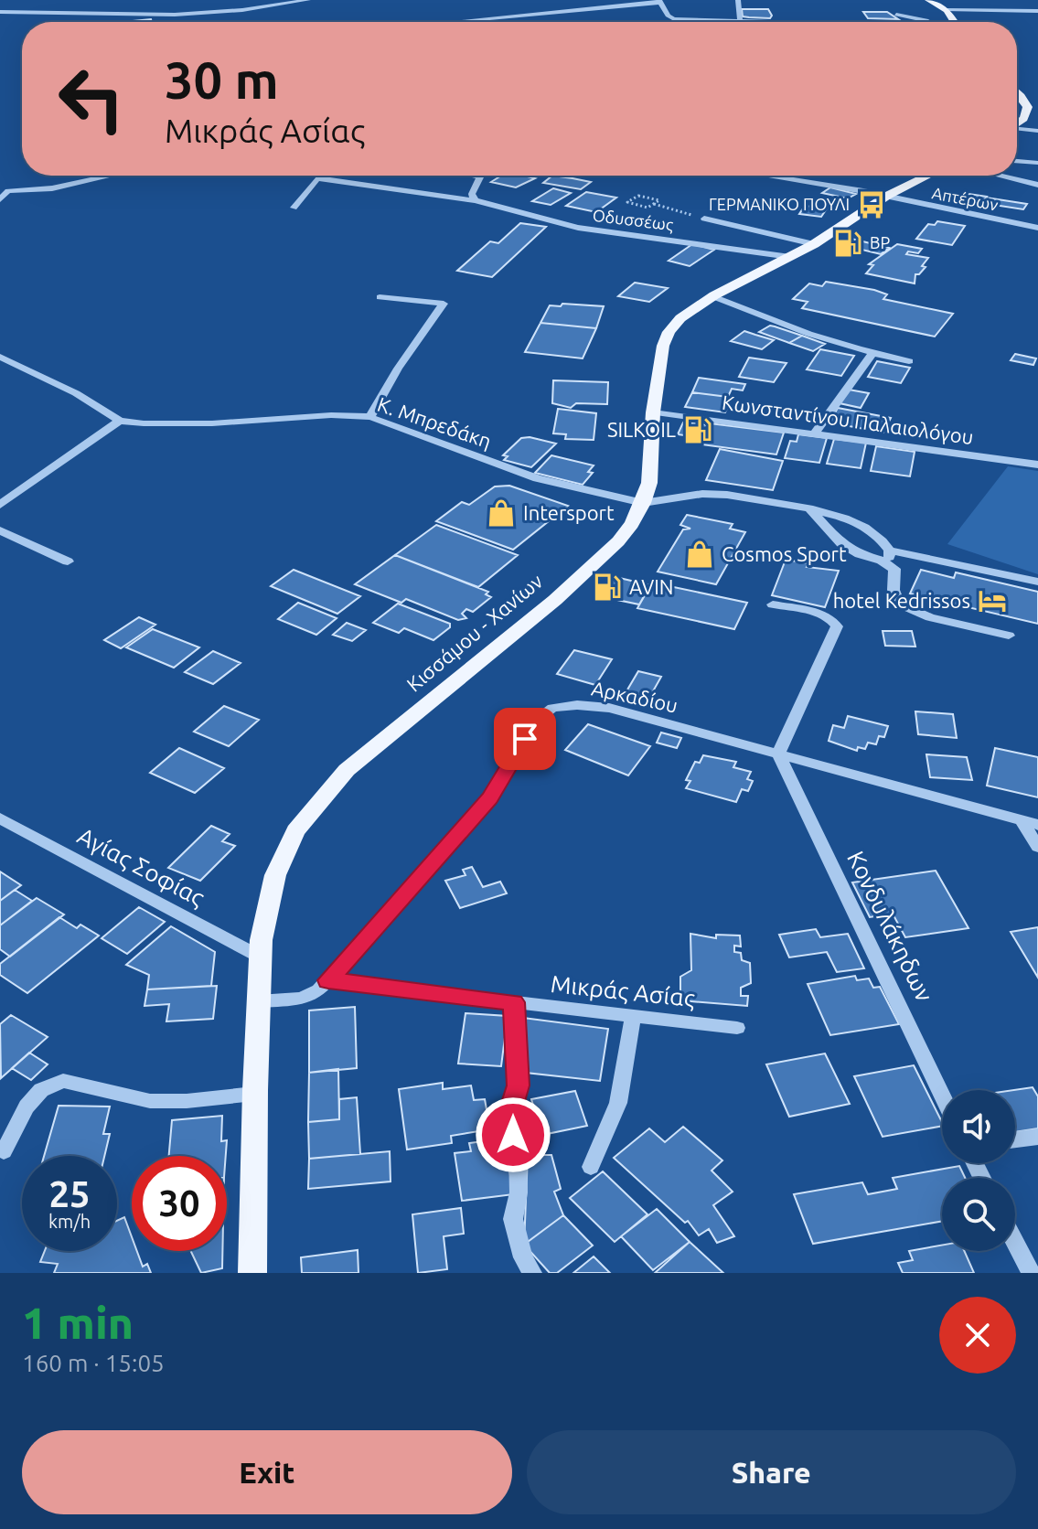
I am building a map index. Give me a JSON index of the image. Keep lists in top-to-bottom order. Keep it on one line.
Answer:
{"streets":{"main road":["Κισσάμου - Χανίων"],"street":["Απτέρων","Οδυσσέως","Κωνσταντίνου Παλαιολόγου","Κ. Μπρεδάκη","Αρκαδίου","Αγίας Σοφίας","Κονδυλάκηδων","Μικράς Ασίας"]},"crossings":[["Απτέρων","Κισσάμου - Χανίων"],["Οδυσσέως","Κισσάμου - Χανίων"],["Κωνσταντίνου Παλαιολόγου","Κισσάμου - Χανίων"],["Κ. Μπρεδάκη","Κισσάμου - Χανίων"],["Κισσάμου - Χανίων","Αρκαδίου"],["Κισσάμου - Χανίων","Αγίας Σοφίας"],["Αρκαδίου","Κονδυλάκηδων"],["Αρκαδίου","Μικράς Ασίας"]],"places":{"bus stop":["ΓΕΡΜΑΝΙΚΟ ΠΟΥΛΙ"],"fuel station":["BP","SILKOIL","AVIN"],"shop":["Intersport","Cosmos Sport"],"hotel":["hotel Kedrissos"]},"page":{"turn":["30 m","Μικράς Ασίας"],"speed":"25 km/h","limit":"30","heading":["1 min","160 m · 15:05"],"buttons":["Exit","Share"]}}
